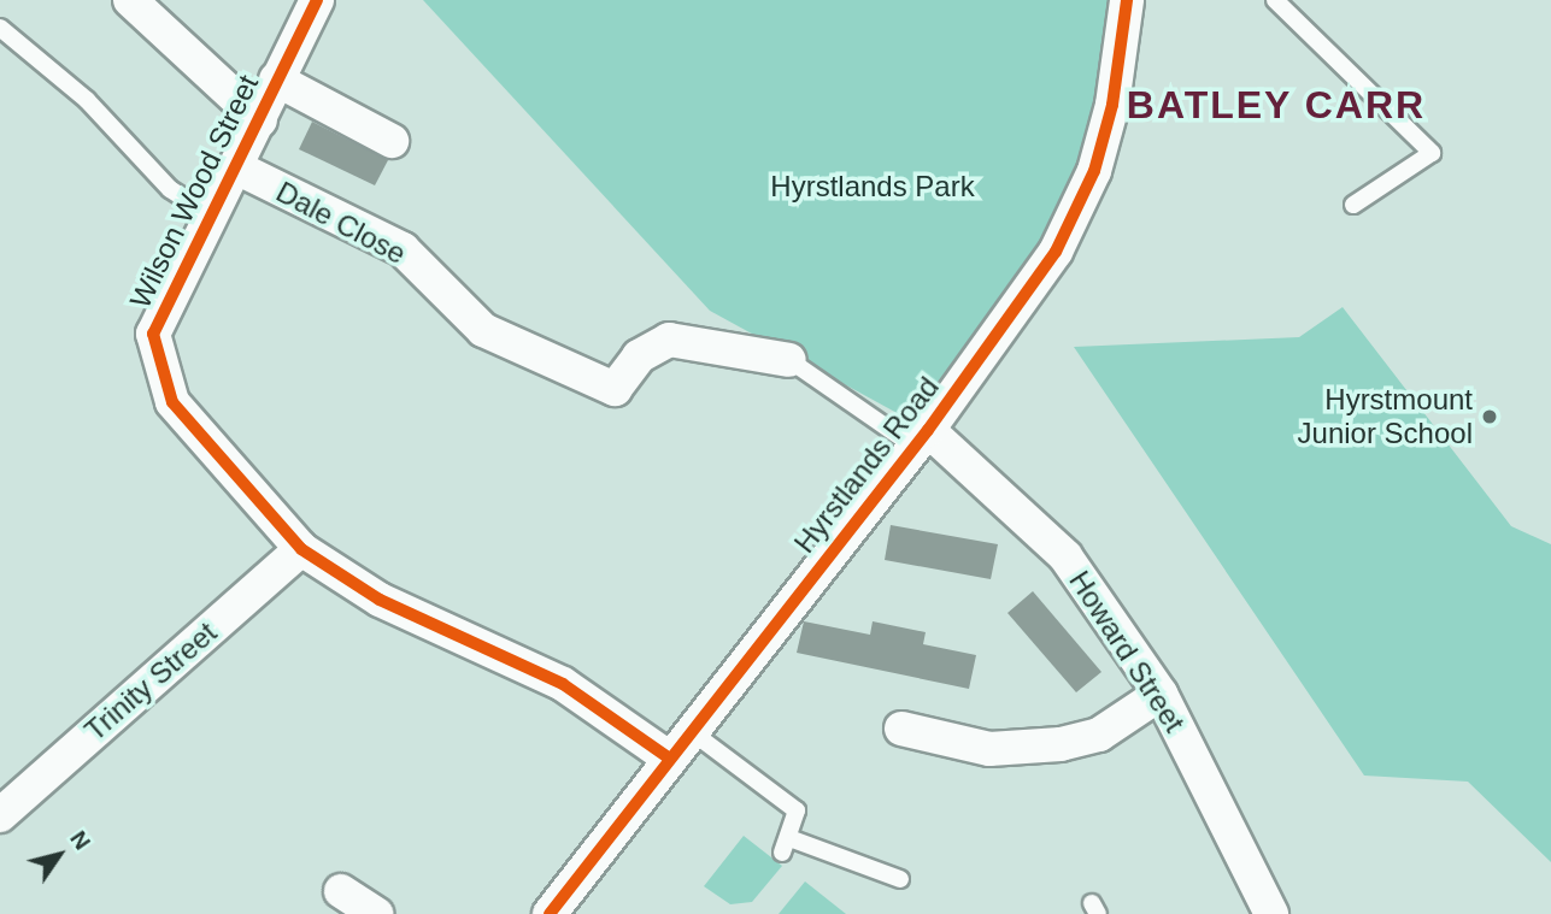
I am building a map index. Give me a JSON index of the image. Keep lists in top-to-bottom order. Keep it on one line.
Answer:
{"streets":{"street":["Wilson Wood Street","Dale Close","Hyrstlands Road","Howard Street","Trinity Street"]},"crossings":[["Wilson Wood Street","Dale Close"],["Wilson Wood Street","Hyrstlands Road"],["Wilson Wood Street","Trinity Street"],["Hyrstlands Road","Howard Street"]],"districts":["BATLEY CARR"],"parks":["Hyrstlands Park"],"places":["Hyrstmount Junior School"],"north":"top right"}
